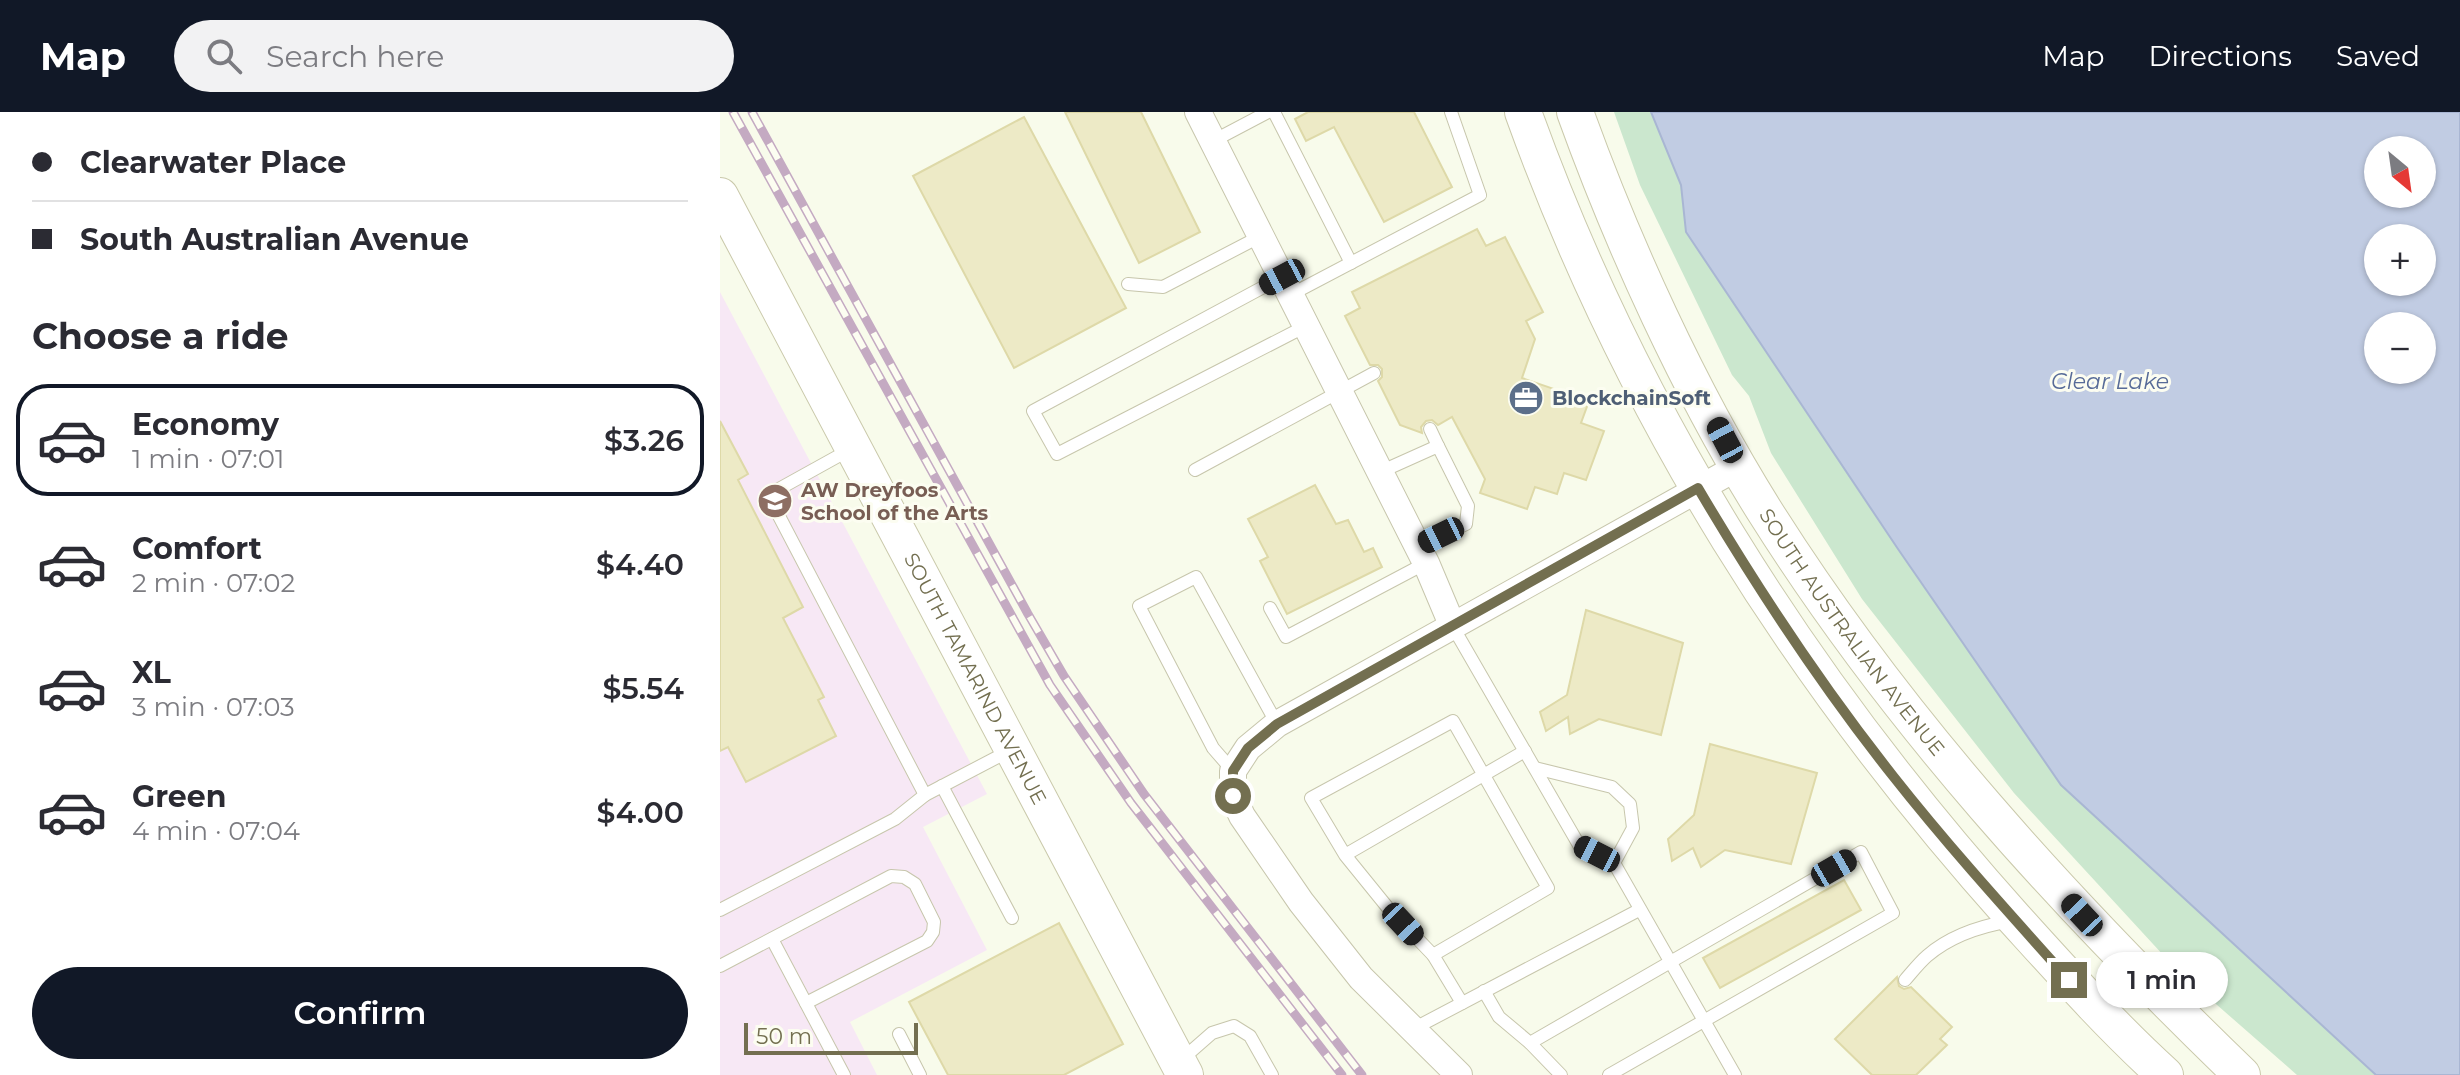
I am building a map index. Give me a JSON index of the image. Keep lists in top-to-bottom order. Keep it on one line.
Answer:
{"streets":{"main road":["SOUTH AUSTRALIAN AVENUE","SOUTH TAMARIND AVENUE"]},"water":["Clear Lake"],"places":{"office":["BlockchainSoft"],"school or university":["AW Dreyfoos School of the Arts"]},"scale_bar":"50 m","north":"bottom right","page":{"header":"Map","search":"Search here","nav":["Map","Directions","Saved"],"banner":["Clearwater Place","South Australian Avenue"],"map_buttons":["+","−"],"heading":"Choose a ride","list":[{"name":"Economy","note":"1 min · 07:01","value":"$3.26"},{"name":"Comfort","note":"2 min · 07:02","value":"$4.40"},{"name":"XL","note":"3 min · 07:03","value":"$5.54"},{"name":"Green","note":"4 min · 07:04","value":"$4.00"}],"buttons":"Confirm","bubble":"1 min","scale":"50 m"}}
